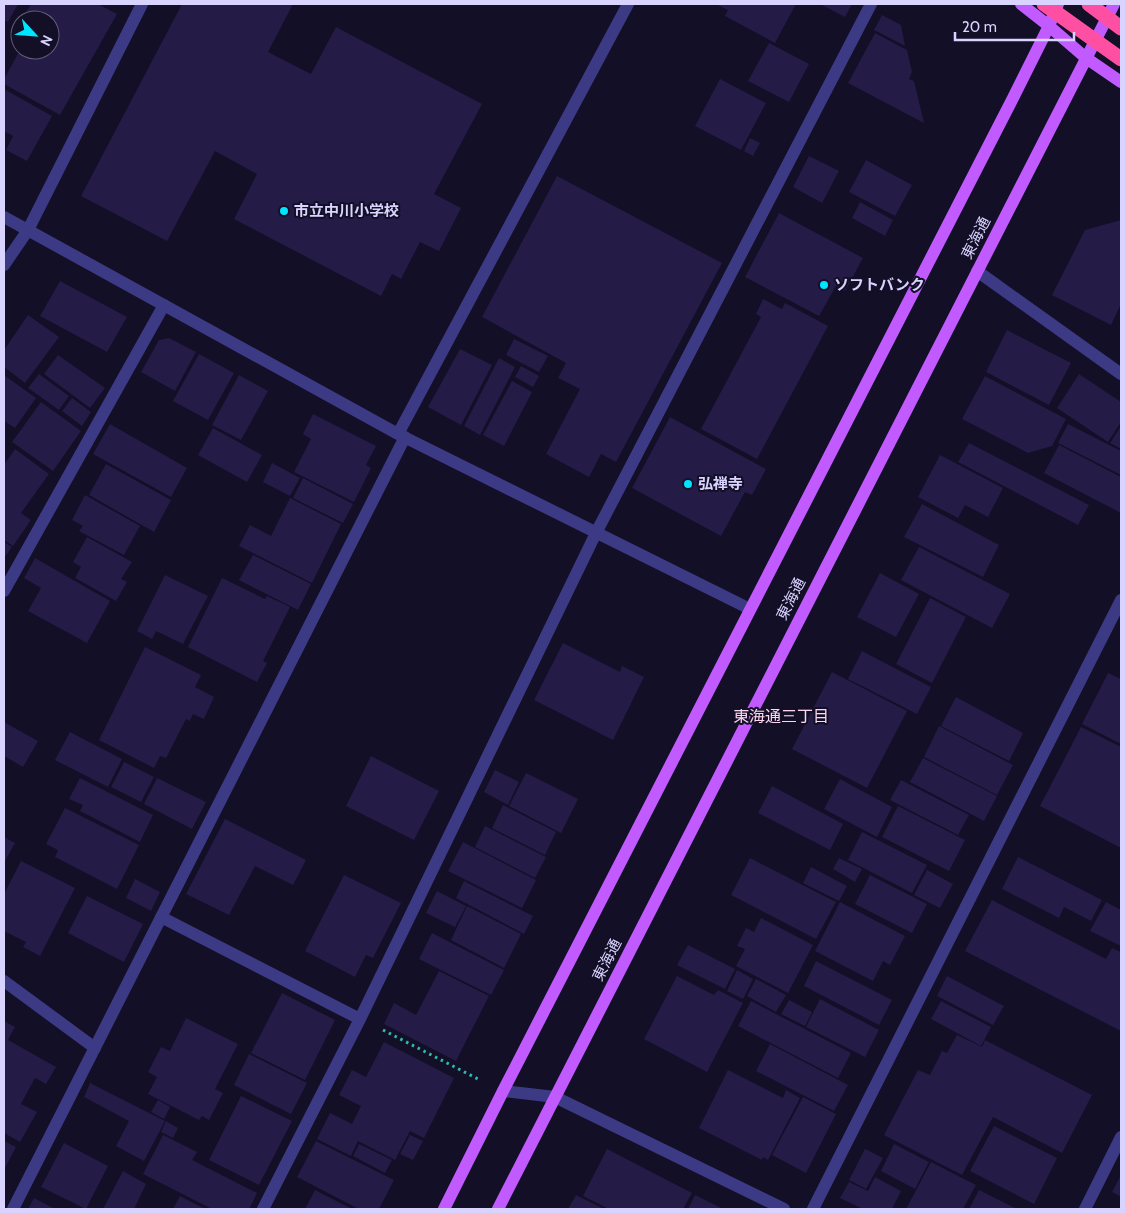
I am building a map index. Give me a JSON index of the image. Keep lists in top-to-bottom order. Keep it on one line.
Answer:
{"streets":{"main road":["東海通"]},"districts":["東海通三丁目"],"places":["市立中川小学校","ソフトバンク","弘禅寺"],"scale_bar":"20 m","north":"bottom right"}
